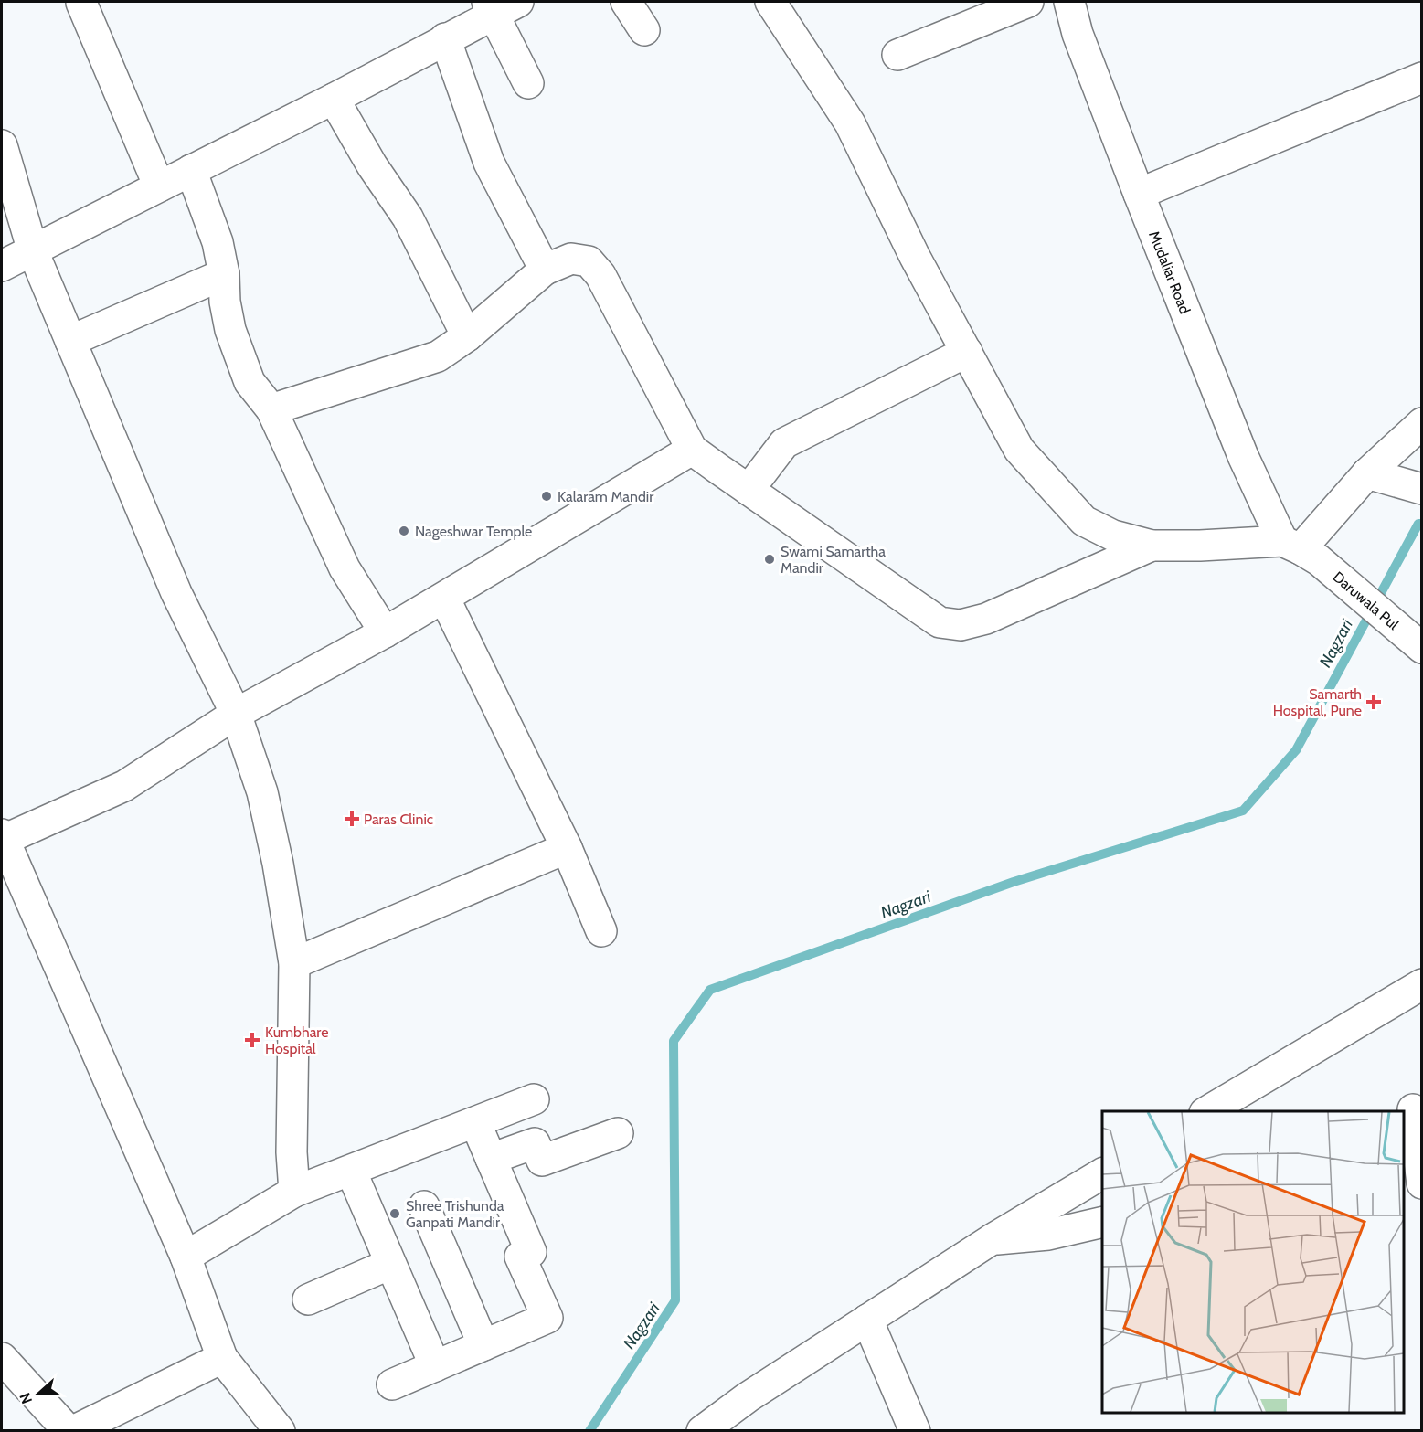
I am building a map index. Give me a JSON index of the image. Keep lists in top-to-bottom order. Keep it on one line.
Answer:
{"streets":{"street":["Mudaliar Road","Daruwala Pul"]},"crossings":[["Mudaliar Road","Daruwala Pul"]],"water":["Nagzari"],"places":{"other":["Kalaram Mandir","Nageshwar Temple","Swami Samartha Mandir","Shree Trishunda Ganpati Mandir"],"health":["Samarth Hospital, Pune","Paras Clinic","Kumbhare Hospital"]},"north":"left"}
